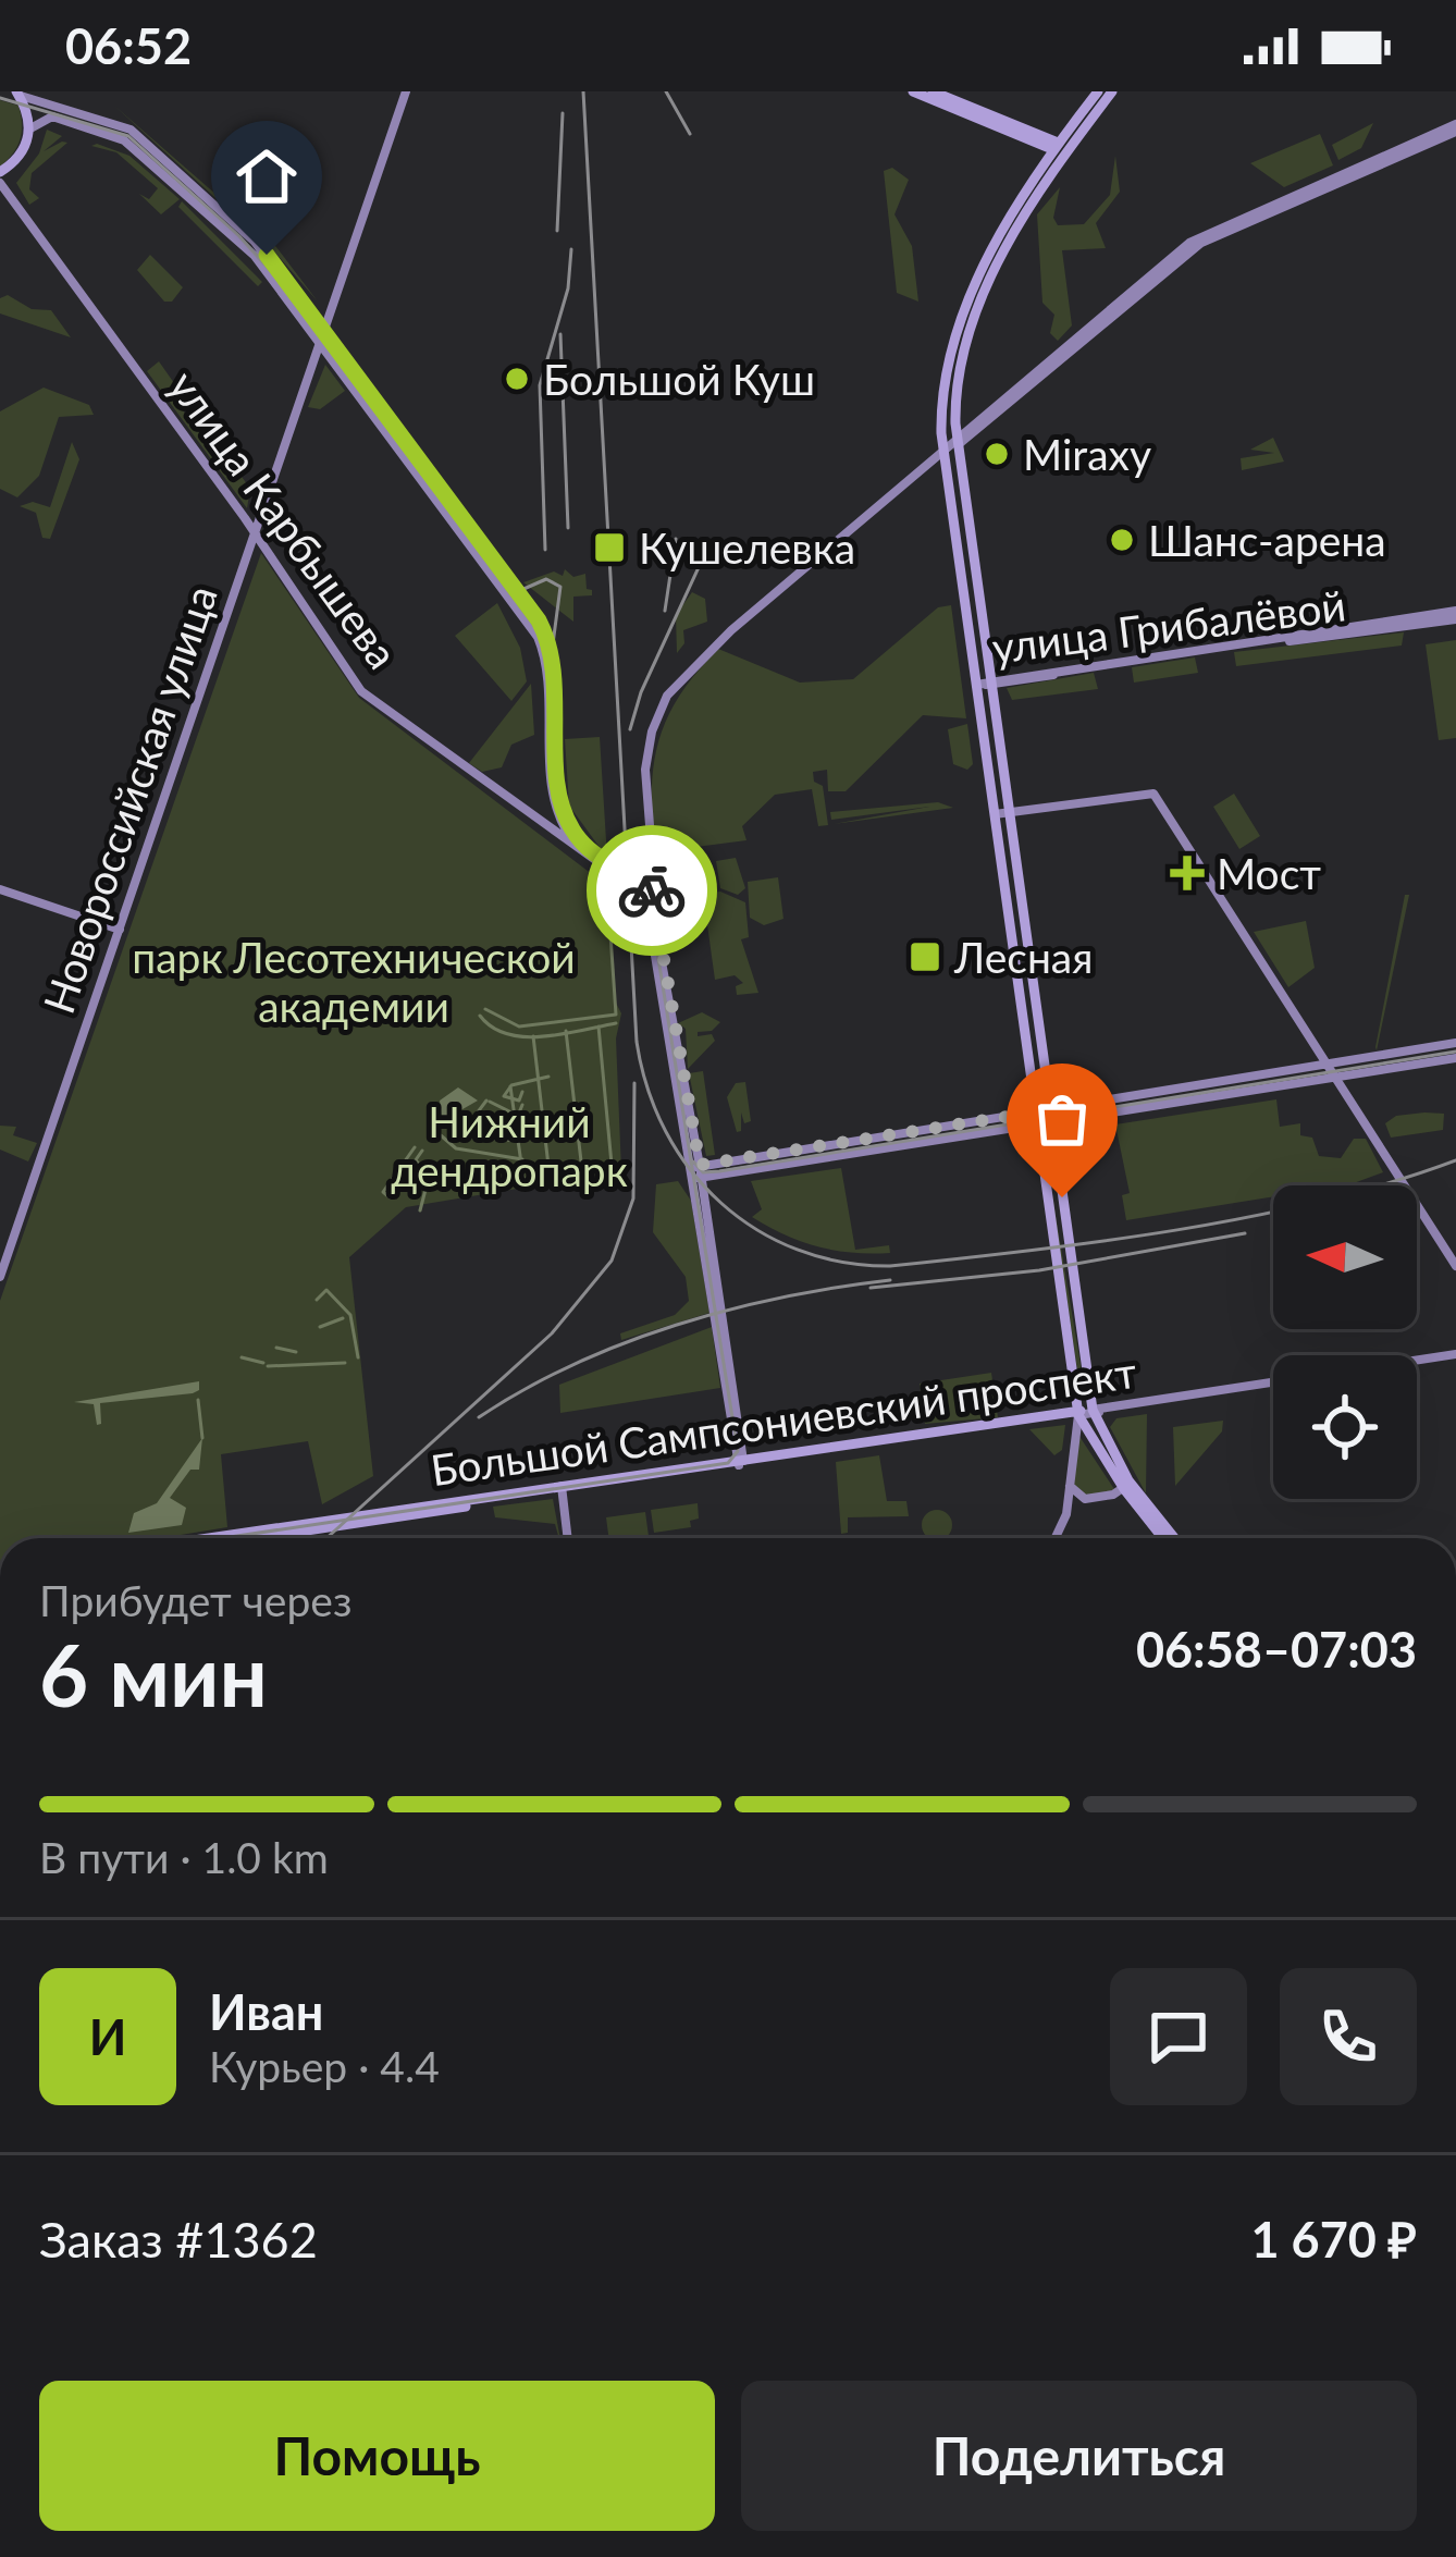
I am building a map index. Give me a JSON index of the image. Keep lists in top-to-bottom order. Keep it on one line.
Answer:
{"streets":{"main road":["улица Карбышева","улица Грибалёвой","Новороссийская улица","Большой Сампсониевский проспект"]},"crossings":[["улица Карбышева","Новороссийская улица"]],"parks":["парк Лесотехнической академии","Нижний дендропарк"],"places":{"other":["Большой Куш","Miraxy","Шанс-арена"],"transit":["Кушелевка","Лесная"],"health":["Мост"]},"north":"left","page":{"status":"06:52","heading":["6 мин","Прибудет через","06:58–07:03"],"panel":["Иван","Курьер · 4.4","Заказ #1362","1 670 ₽"],"bar":"В пути · 1.0 km","round":"И","buttons":["Помощь","Поделиться"]}}
